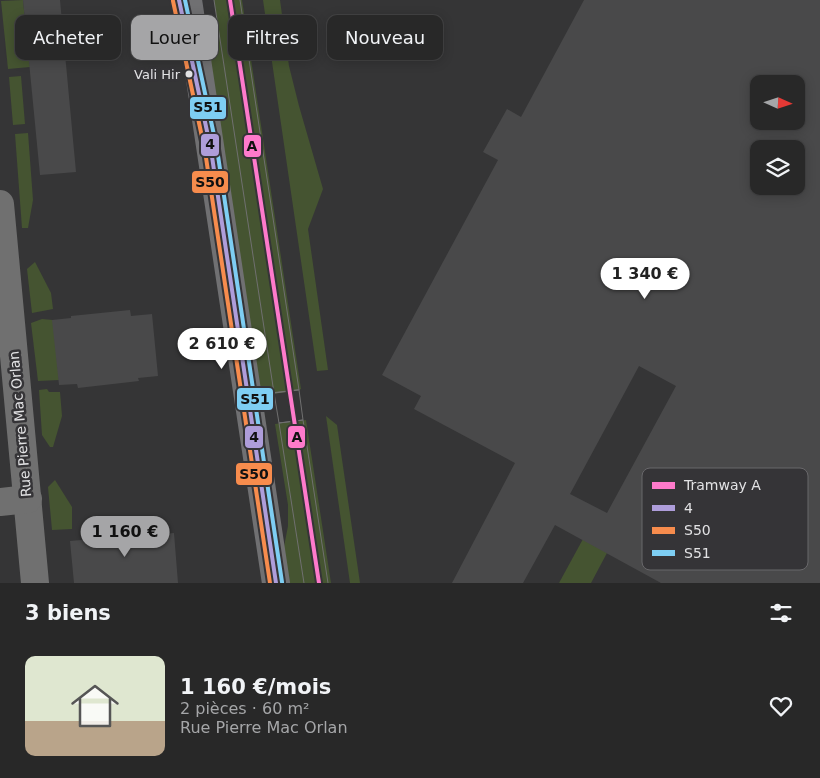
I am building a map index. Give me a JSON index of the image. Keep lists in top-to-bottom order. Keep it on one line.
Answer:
{"streets":{"street":["Rue Pierre Mac Orlan"]},"places":["Vali Hir"],"lines":["tram line A","transit line 4","transit line S51","transit line S50"],"legend":["Tramway A","4","S50","S51"],"north":"right","page":{"chip":["Acheter","Louer","Filtres","Nouveau"],"price":["1 340 €","2 610 €","1 160 €"],"heading":"3 biens","list":[{"name":"1 160 €/mois","note":"2 pièces · 60 m² · Rue Pierre Mac Orlan"}]}}
